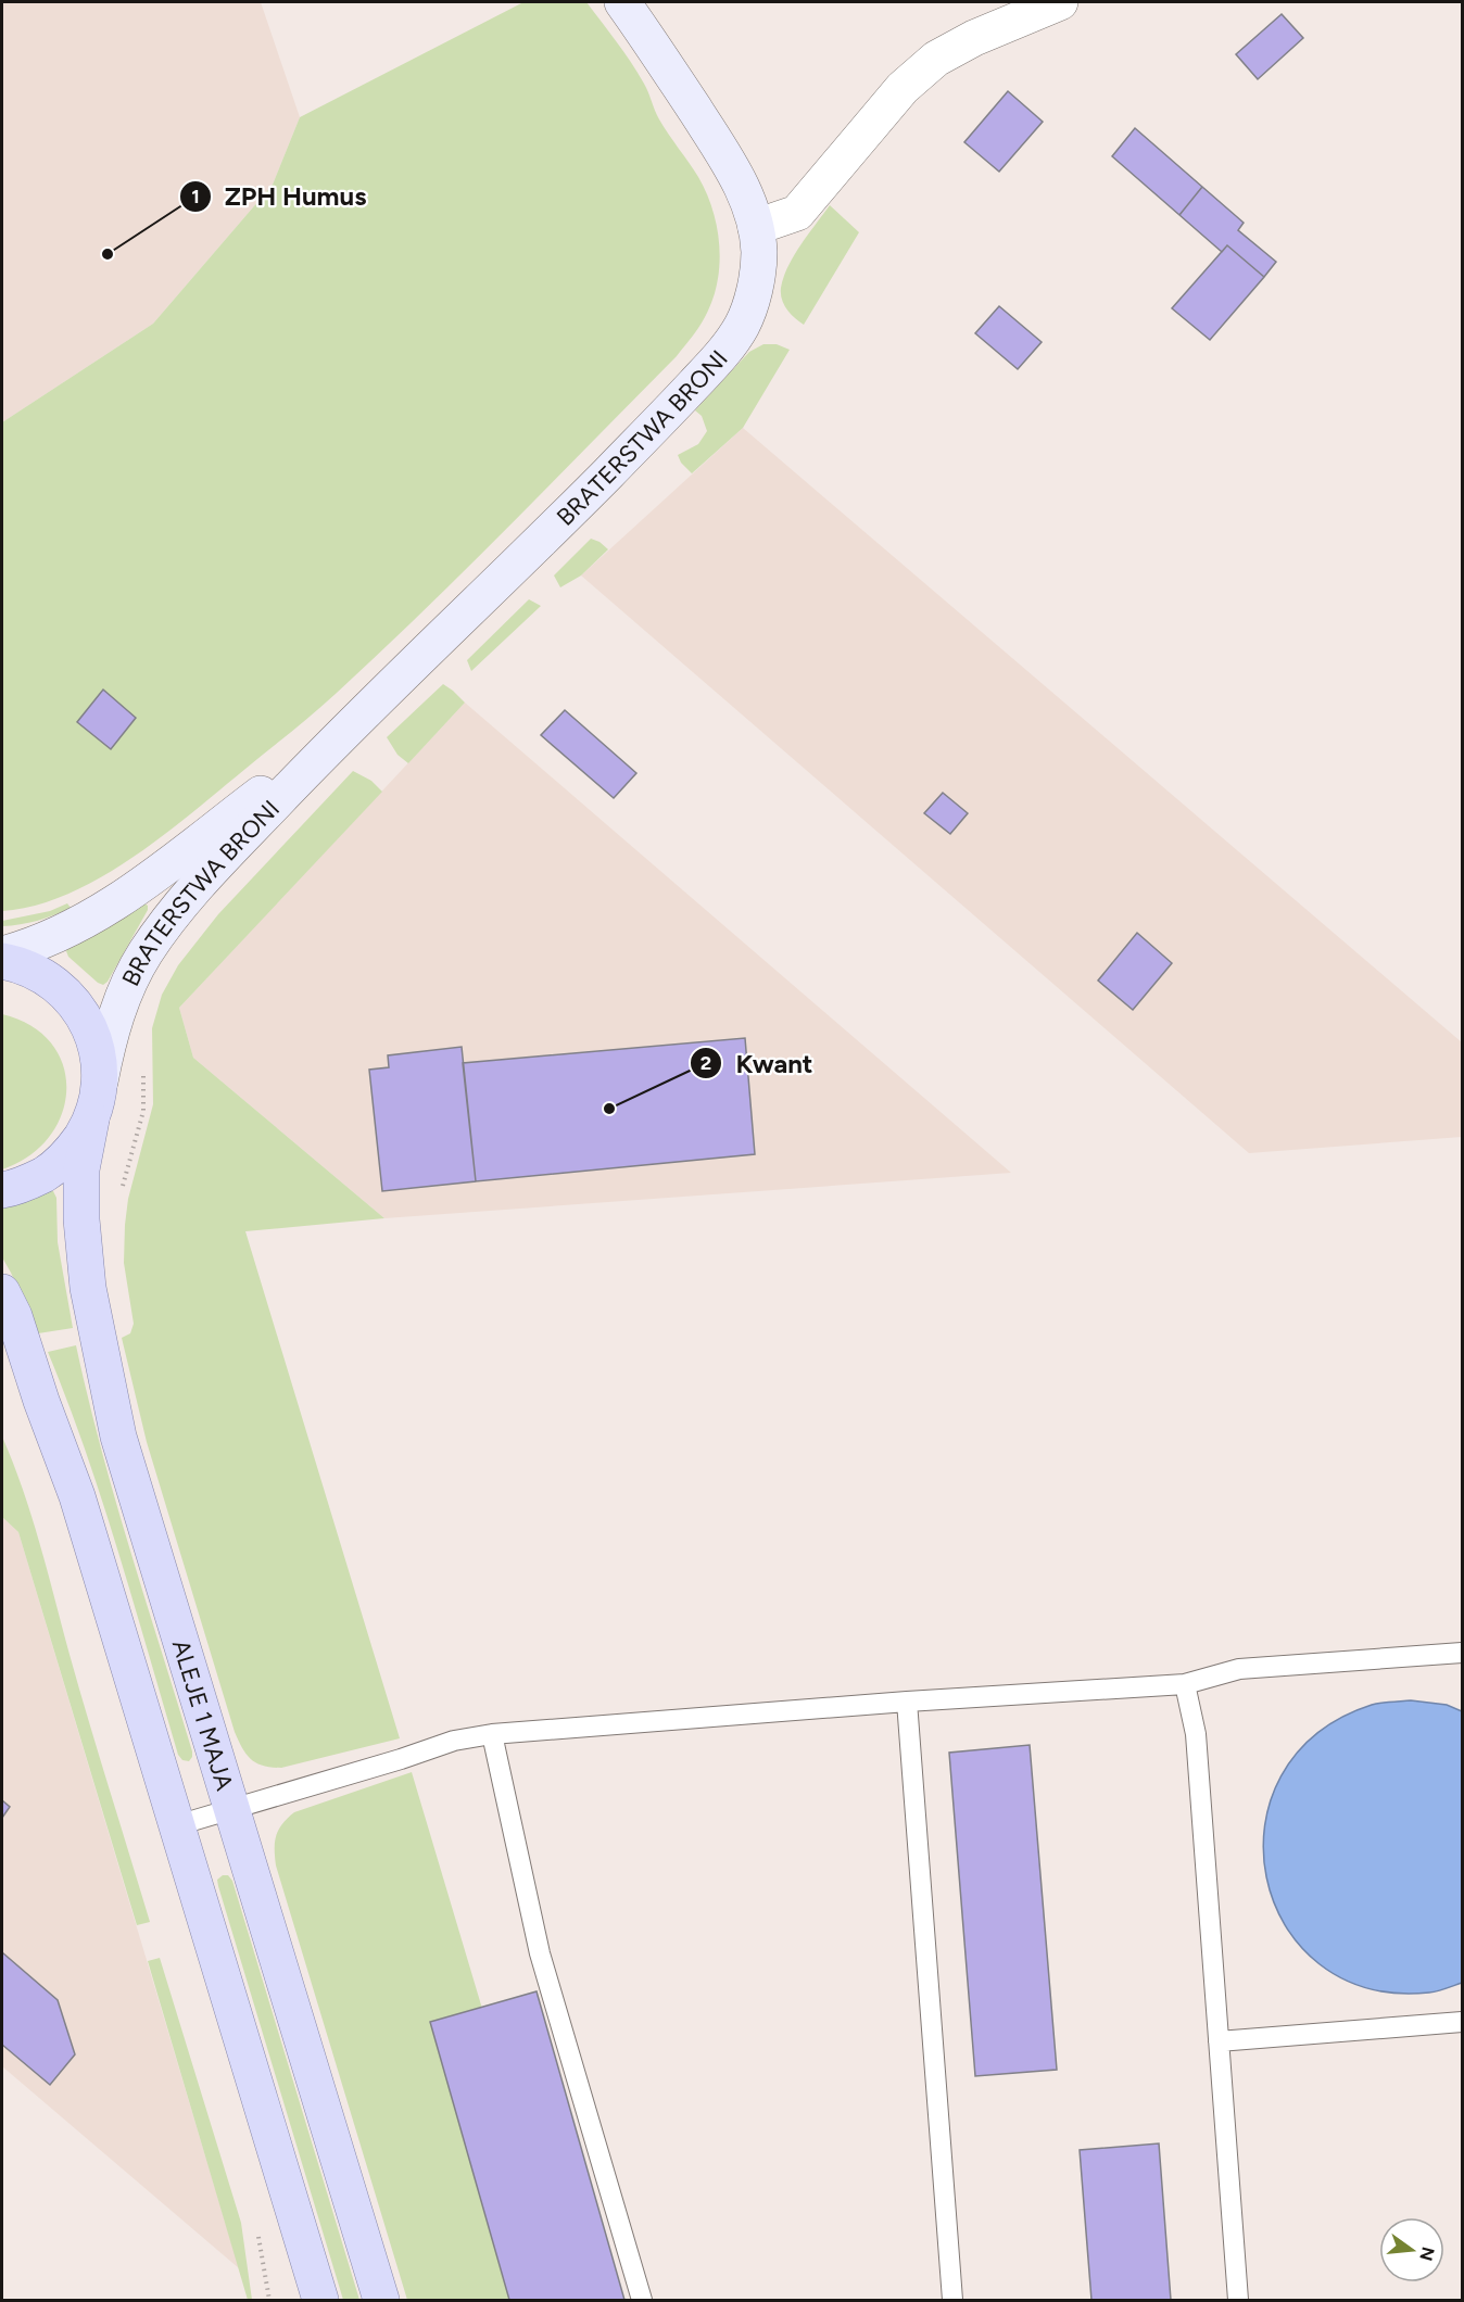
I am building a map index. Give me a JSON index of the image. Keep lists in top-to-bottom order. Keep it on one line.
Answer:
{"streets":{"main road":["ALEJE 1 MAJA"],"street":["BRATERSTWA BRONI"]},"crossings":[["BRATERSTWA BRONI","ALEJE 1 MAJA"]],"places":["ZPH Humus","Kwant"],"north":"right"}
